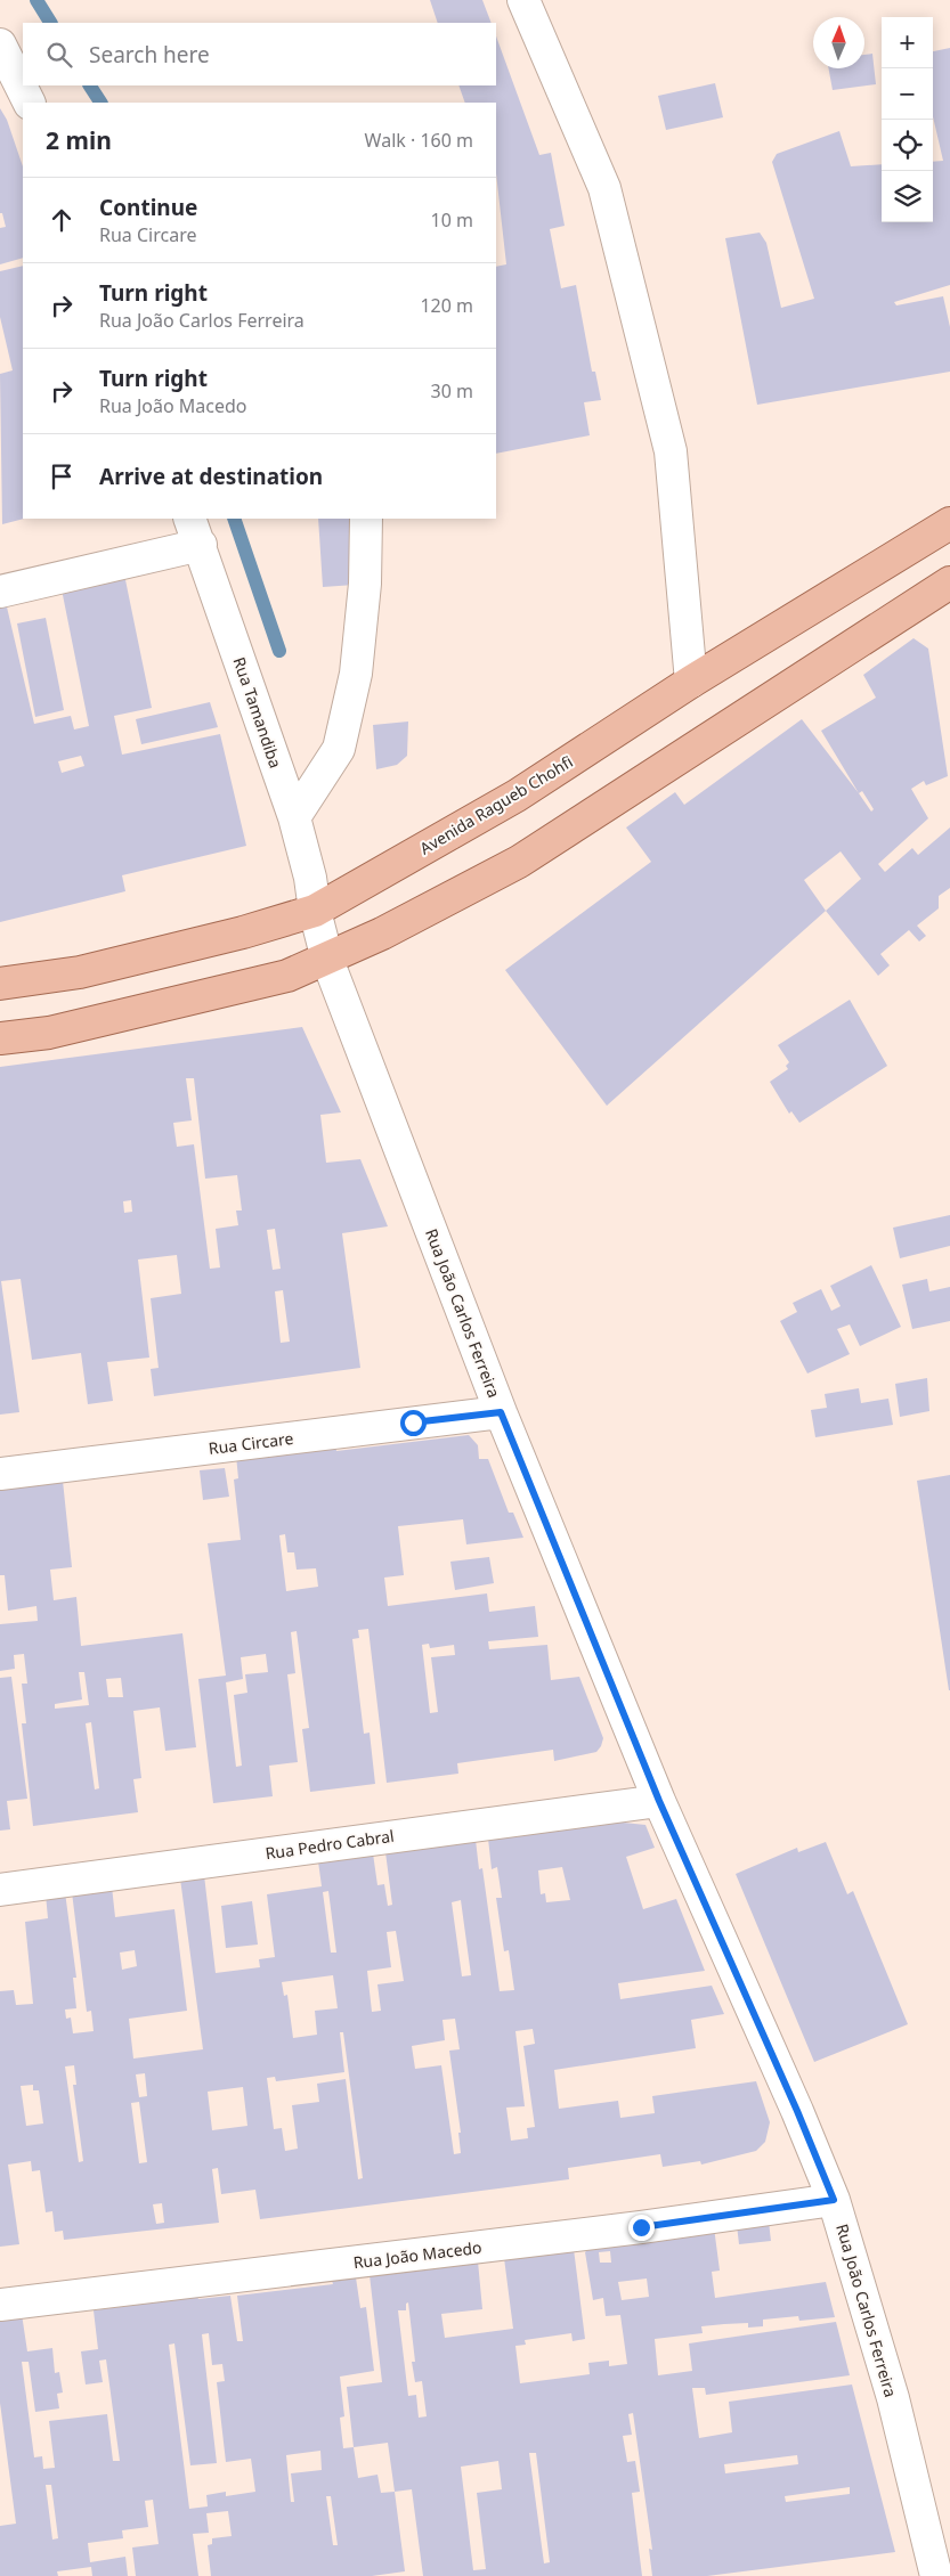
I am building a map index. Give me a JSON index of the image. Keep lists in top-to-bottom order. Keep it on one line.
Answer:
{"streets":{"main road":["Avenida Ragueb Chohfi"],"street":["Rua Tamandiba","Rua João Carlos Ferreira","Rua Circare","Rua Pedro Cabral","Rua João Macedo"]},"crossings":[["Rua Tamandiba","Avenida Ragueb Chohfi"],["Rua Tamandiba","Rua João Carlos Ferreira"],["Avenida Ragueb Chohfi","Rua João Carlos Ferreira"],["Rua João Carlos Ferreira","Rua Circare"],["Rua João Carlos Ferreira","Rua Pedro Cabral"],["Rua João Carlos Ferreira","Rua João Macedo"]],"north":"top","page":{"map_buttons":["+","−"],"search":"Search here","heading":["2 min","Walk · 160 m"],"list":[["Continue","Rua Circare","10 m"],["Turn right","Rua João Carlos Ferreira","120 m"],["Turn right","Rua João Macedo","30 m"],"Arrive at destination"]}}
